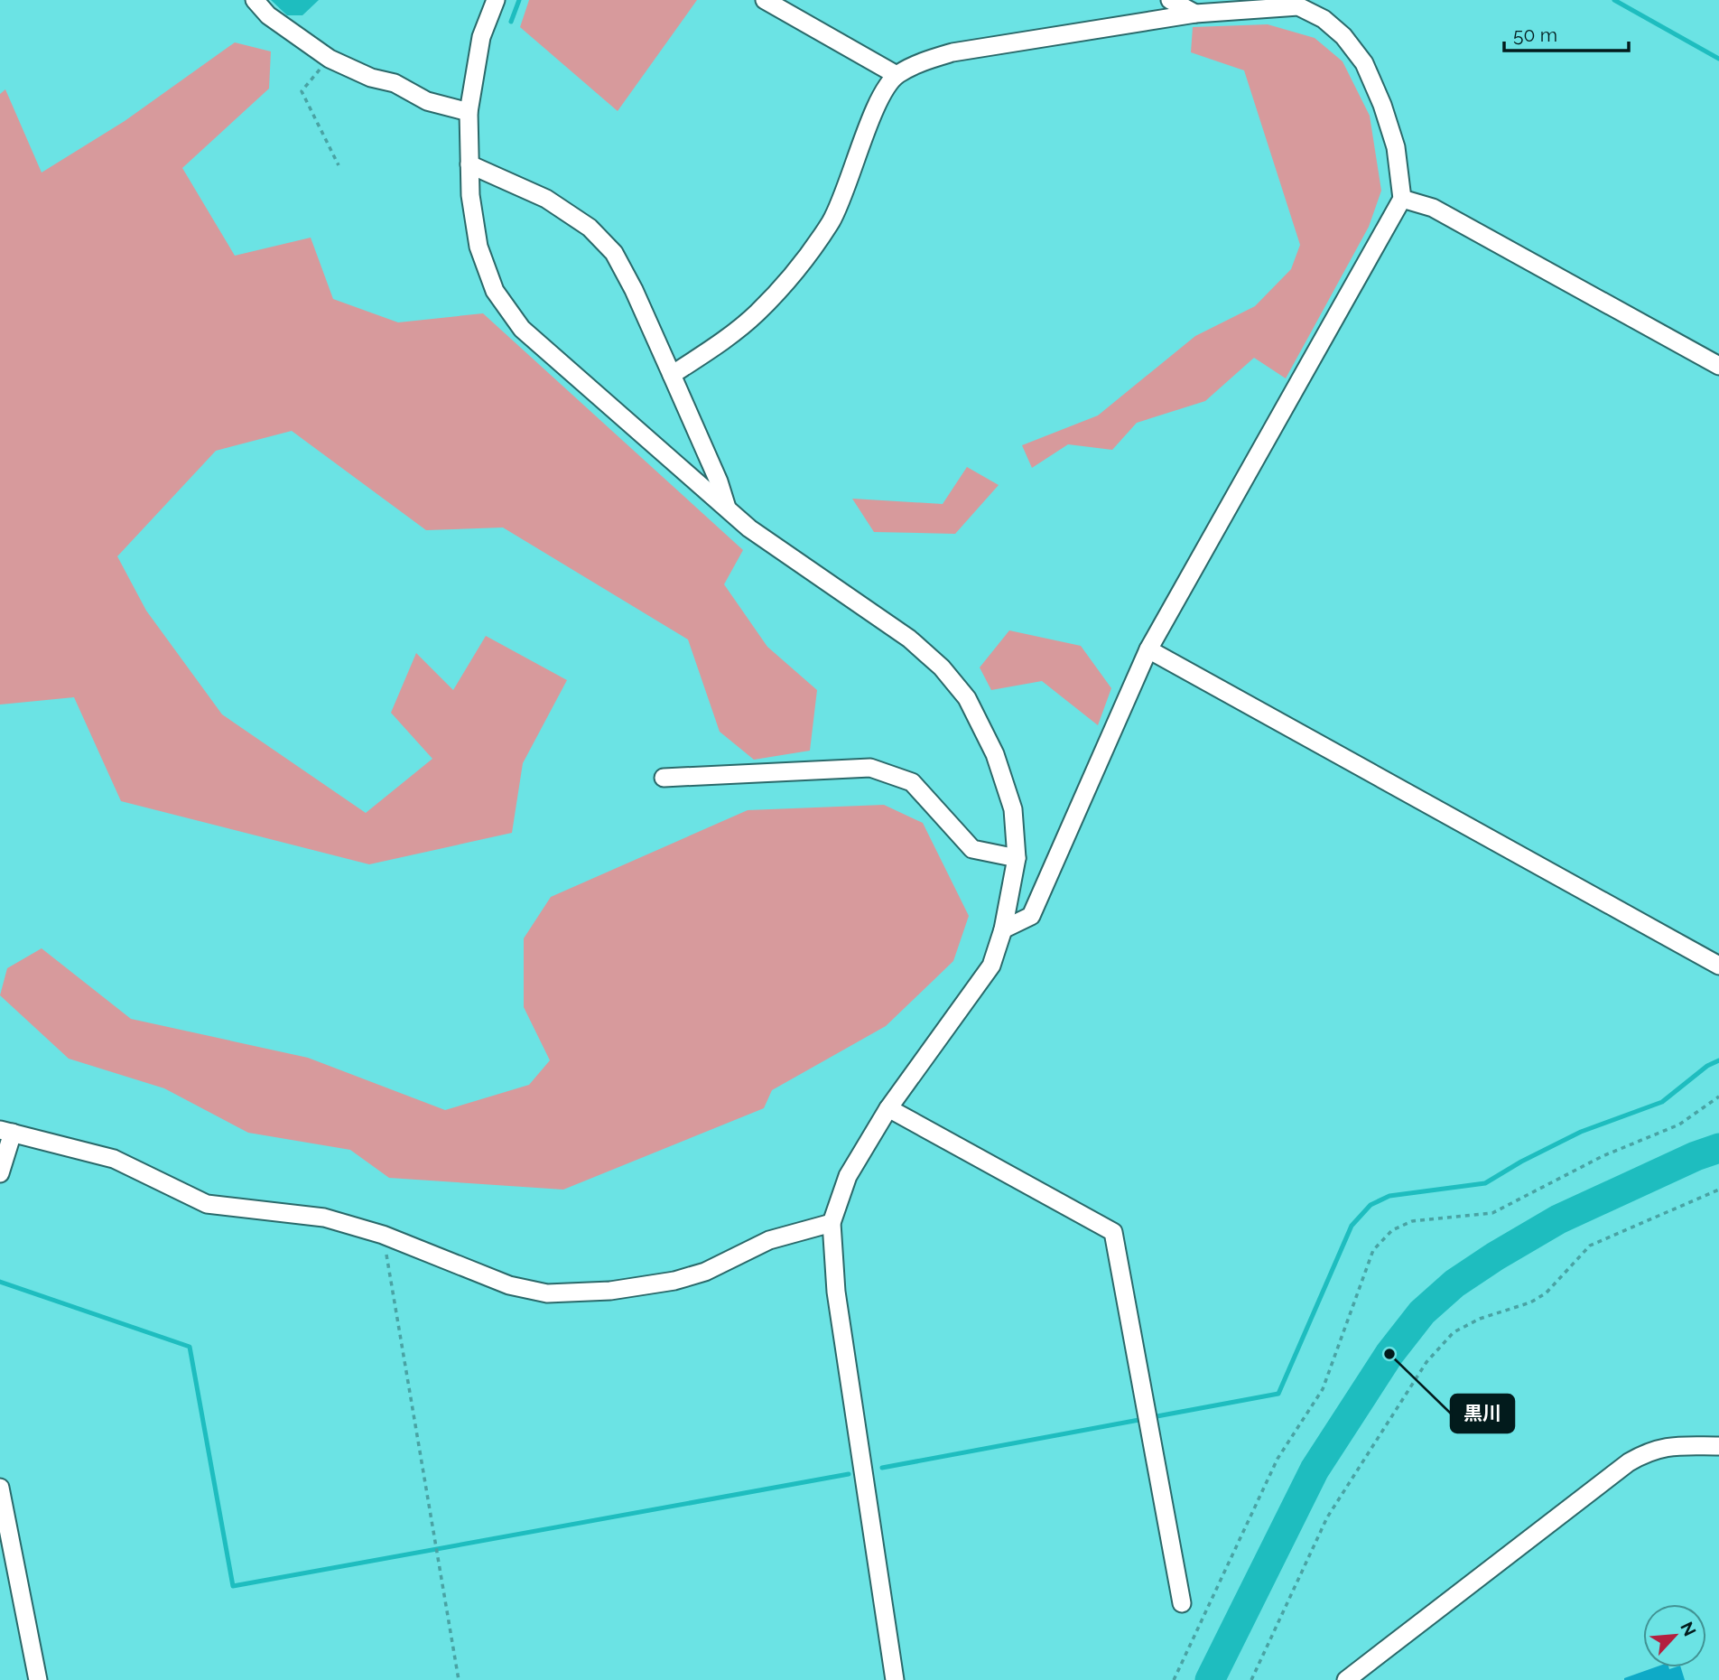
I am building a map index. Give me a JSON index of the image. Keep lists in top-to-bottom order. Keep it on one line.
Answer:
{"places":["黒川"],"scale_bar":"50 m","north":"top right"}
